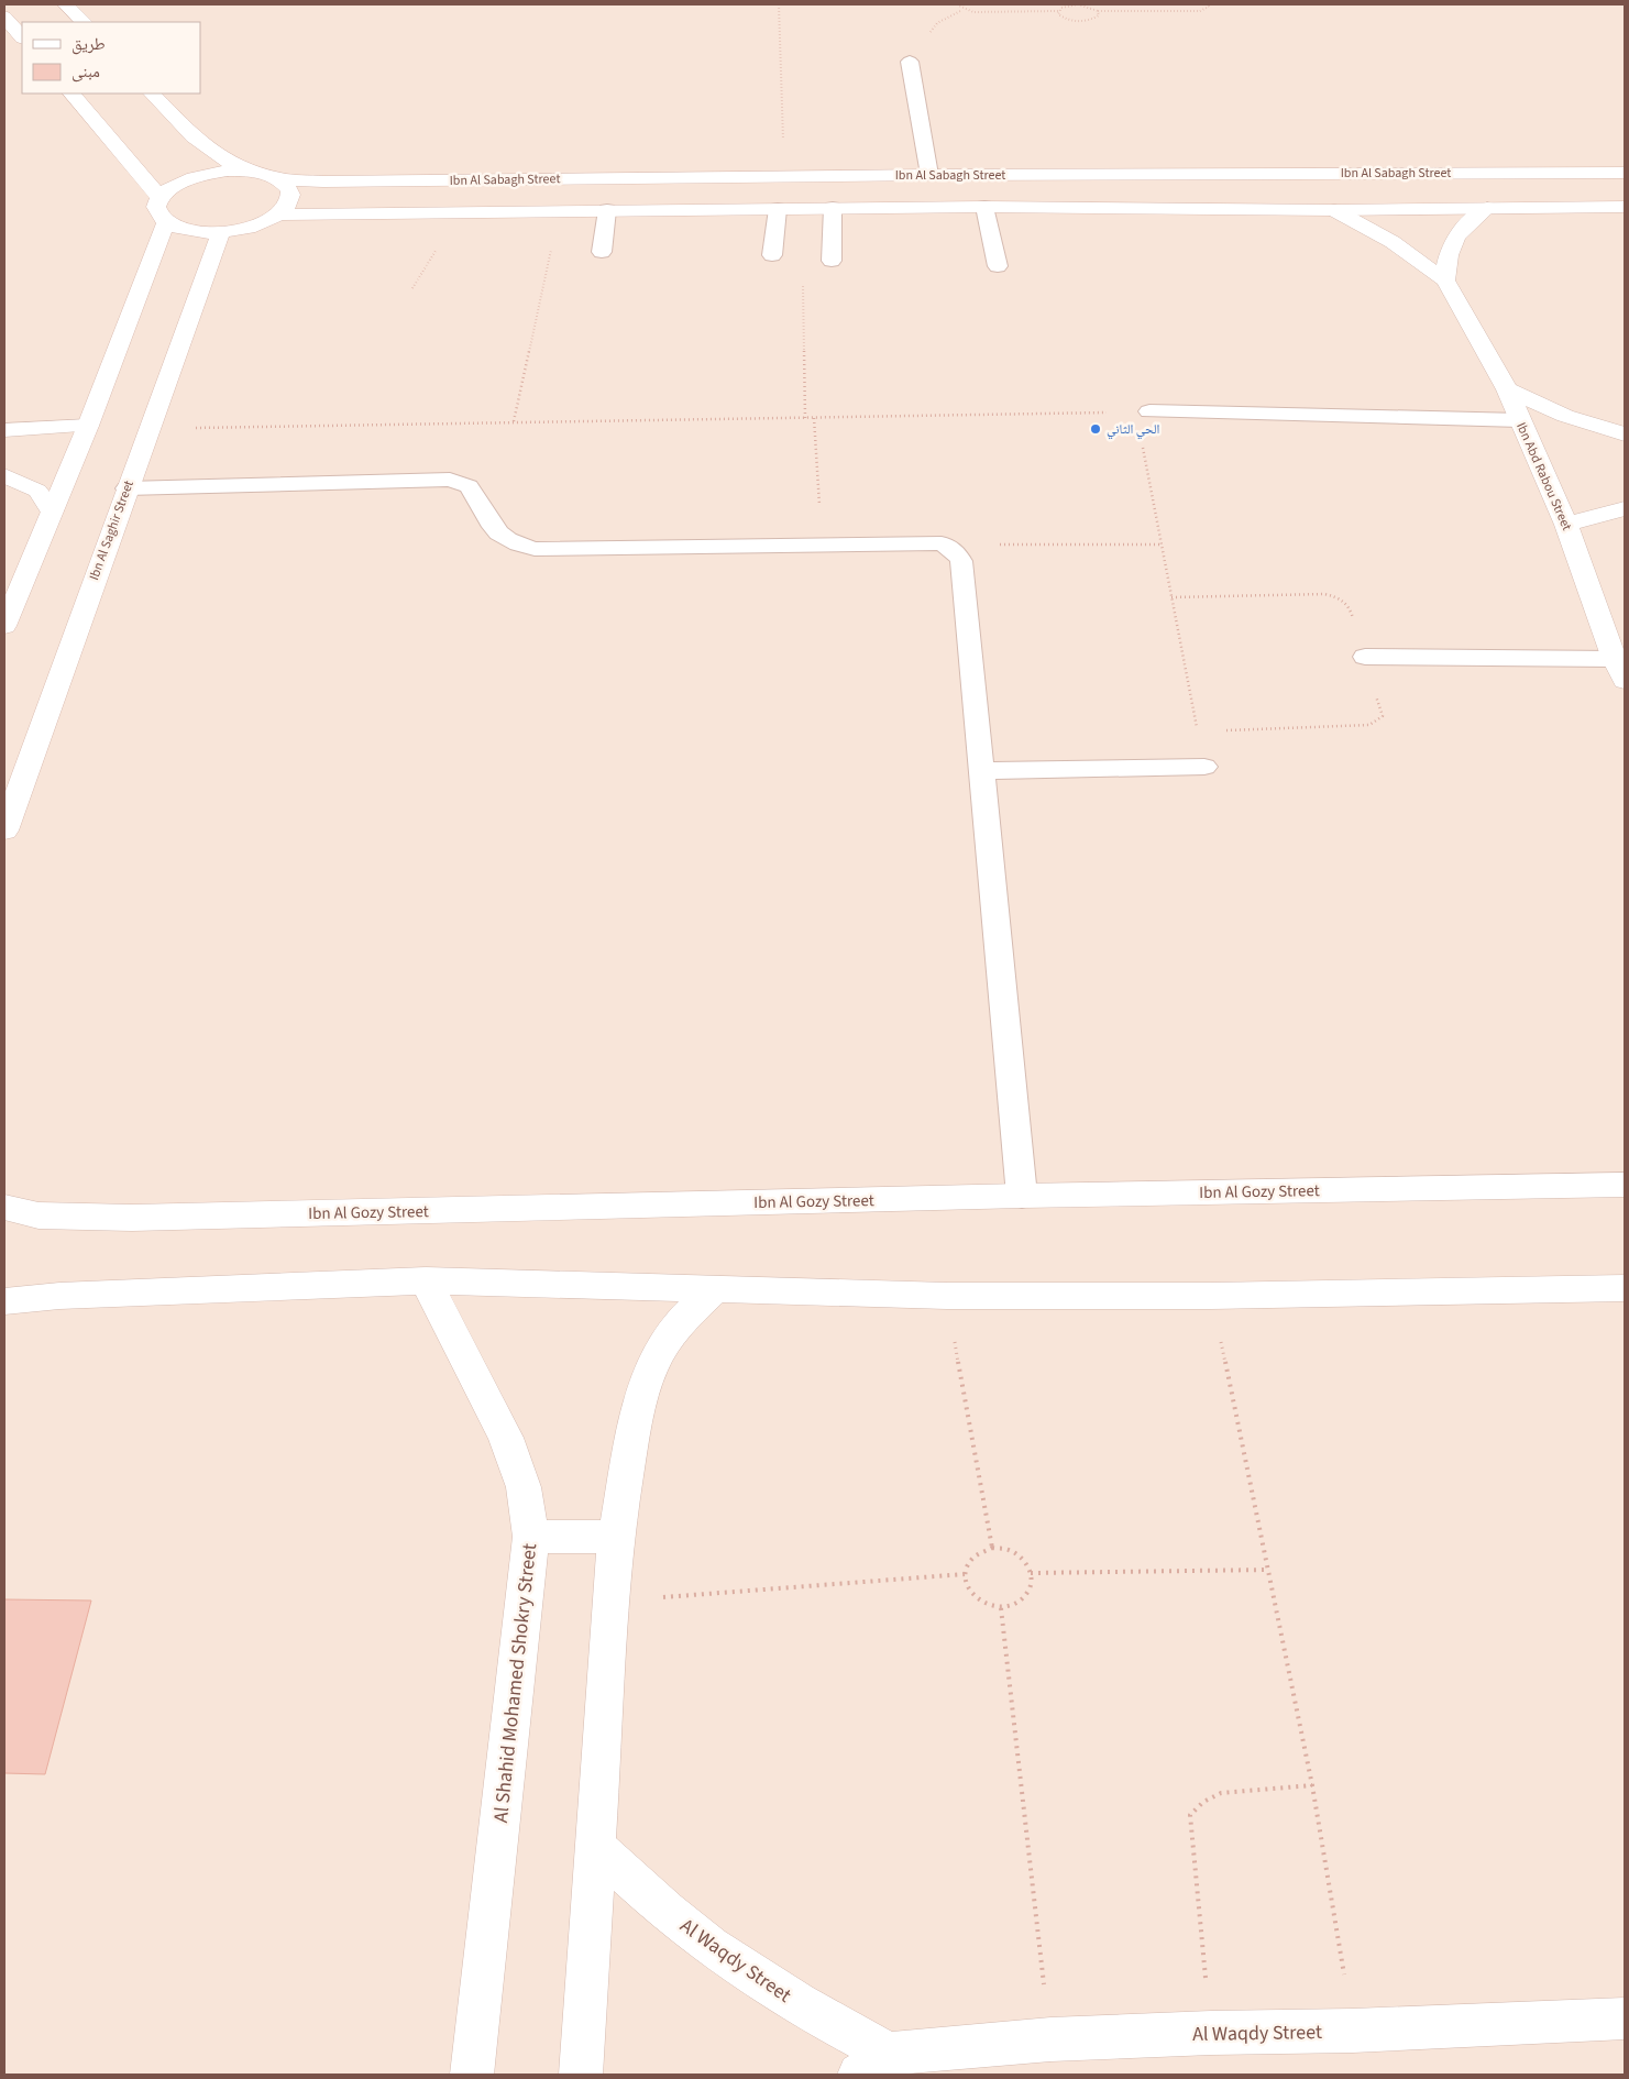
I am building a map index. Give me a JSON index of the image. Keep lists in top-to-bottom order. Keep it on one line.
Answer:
{"streets":{"street":["Ibn Al Sabagh Street","Ibn Abd Rabou Street","Ibn Al Saghir Street","Ibn Al Gozy Street","Al Shahid Mohamed Shokry Street","Al Waqdy Street"]},"crossings":[["Ibn Al Sabagh Street","Ibn Abd Rabou Street"]],"places":["الحي الثاني"],"legend":["طريق","مبنى"]}
